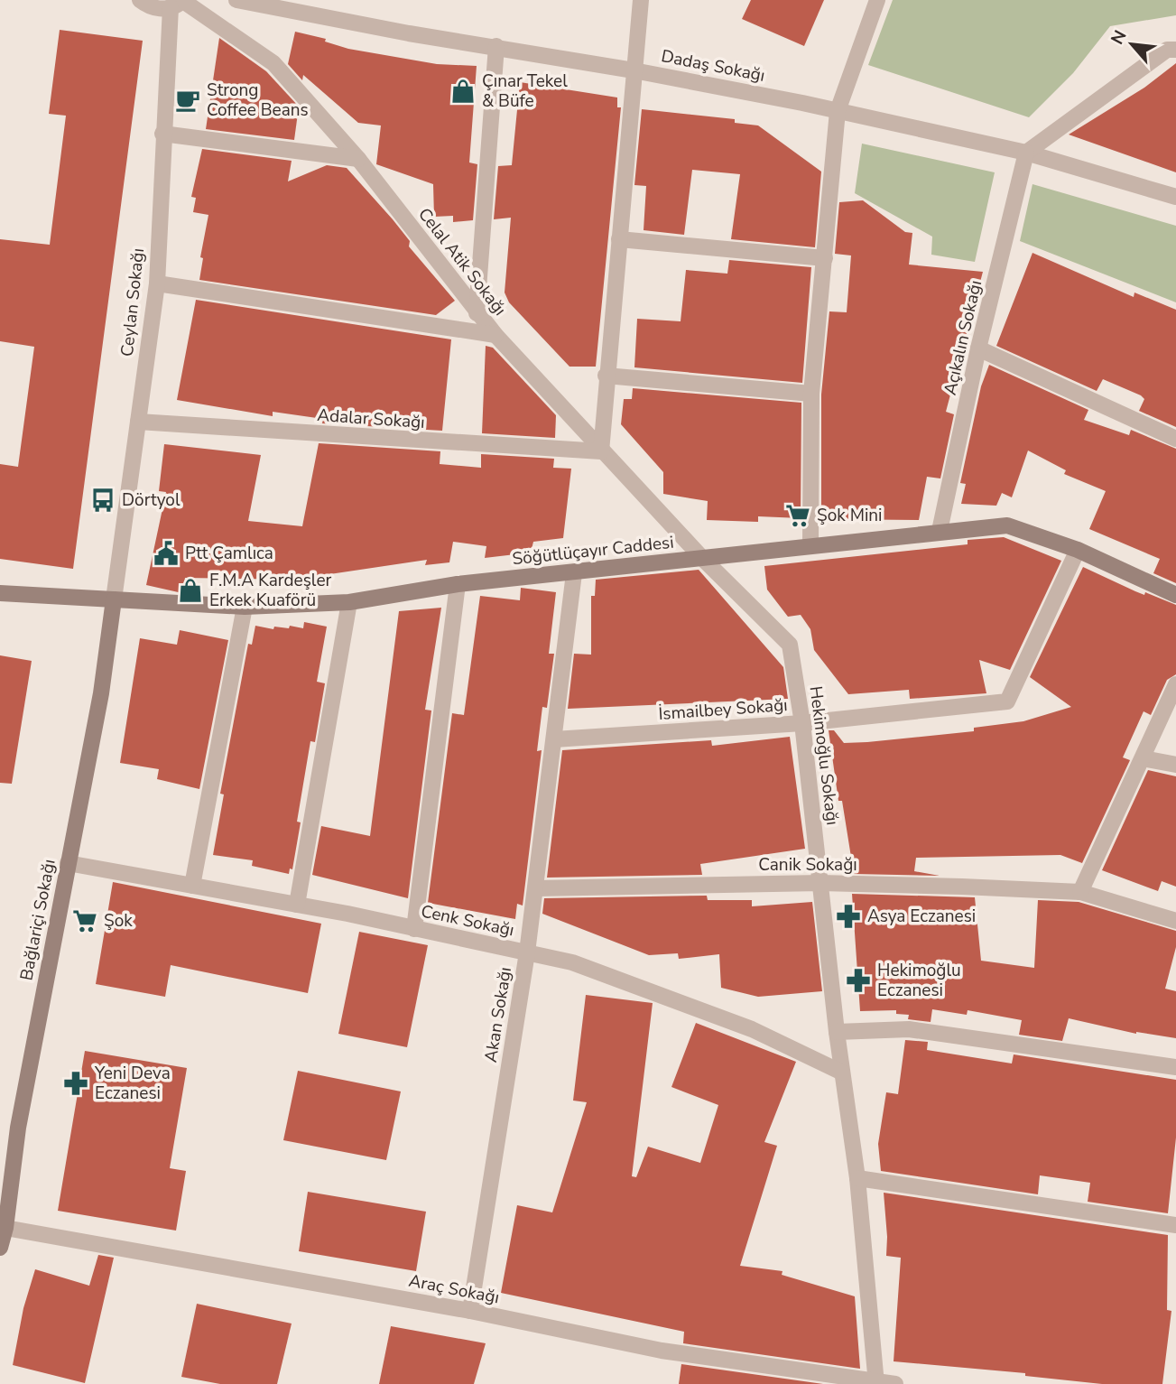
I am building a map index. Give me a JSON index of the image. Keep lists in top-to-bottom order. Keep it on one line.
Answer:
{"streets":{"street":["Dadaş Sokağı","Celal Atik Sokağı","Ceylan Sokağı","Açıkalın Sokağı","Adalar Sokağı","Söğütlüçayır Caddesi","İsmailbey Sokağı","Hekimoğlu Sokağı","Canik Sokağı","Bağlariçi Sokağı","Cenk Sokağı","Akan Sokağı","Araç Sokağı"]},"crossings":[["Dadaş Sokağı","Açıkalın Sokağı"],["Celal Atik Sokağı","Ceylan Sokağı"],["Celal Atik Sokağı","Adalar Sokağı"],["Celal Atik Sokağı","Söğütlüçayır Caddesi"],["Celal Atik Sokağı","Hekimoğlu Sokağı"],["Ceylan Sokağı","Adalar Sokağı"],["Ceylan Sokağı","Söğütlüçayır Caddesi"],["Ceylan Sokağı","Bağlariçi Sokağı"],["Açıkalın Sokağı","Söğütlüçayır Caddesi"],["Söğütlüçayır Caddesi","İsmailbey Sokağı"],["Söğütlüçayır Caddesi","Hekimoğlu Sokağı"],["Söğütlüçayır Caddesi","Bağlariçi Sokağı"],["Söğütlüçayır Caddesi","Akan Sokağı"],["İsmailbey Sokağı","Hekimoğlu Sokağı"],["İsmailbey Sokağı","Akan Sokağı"],["Hekimoğlu Sokağı","Canik Sokağı"],["Hekimoğlu Sokağı","Cenk Sokağı"],["Hekimoğlu Sokağı","Araç Sokağı"],["Canik Sokağı","Akan Sokağı"],["Bağlariçi Sokağı","Cenk Sokağı"],["Bağlariçi Sokağı","Araç Sokağı"],["Cenk Sokağı","Akan Sokağı"],["Akan Sokağı","Araç Sokağı"]],"places":{"shop":["Çınar Tekel & Büfe","F.M.A Kardeşler Erkek Kuaförü"],"cafe":["Strong Coffee Beans"],"bus stop":["Dörtyol"],"supermarket":["Şok Mini","Şok"],"public building":["Ptt Çamlıca"],"pharmacy":["Asya Eczanesi","Hekimoğlu Eczanesi","Yeni Deva Eczanesi"]},"north":"top left"}
